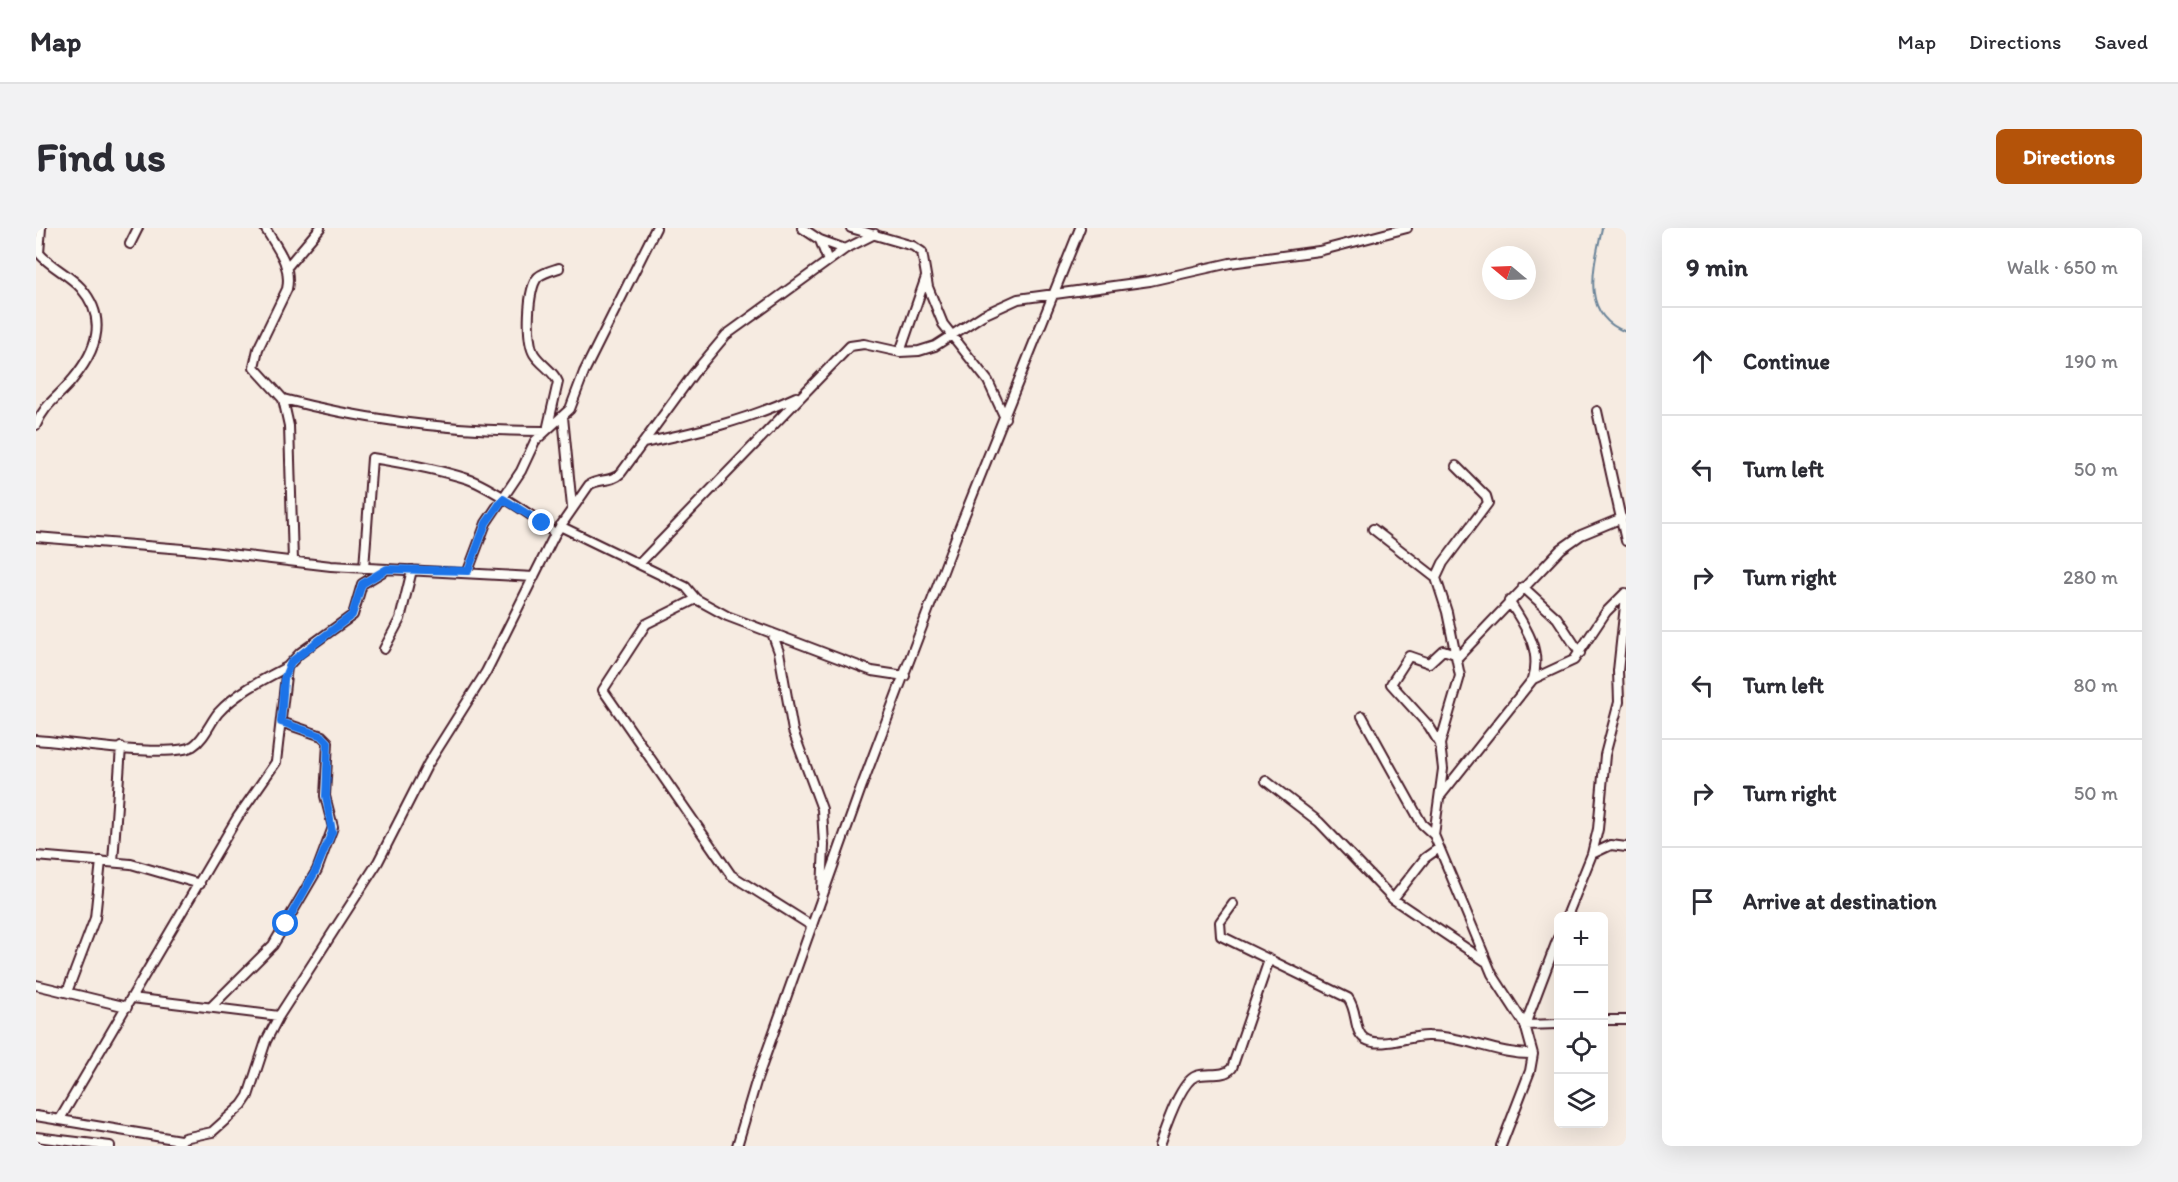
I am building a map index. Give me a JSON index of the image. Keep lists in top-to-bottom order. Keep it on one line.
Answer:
{"north":"left","page":{"header":"Map","nav":["Map","Directions","Saved"],"buttons":"Directions","title":"Find us","heading":["9 min","Walk · 650 m"],"list":[["Continue","190 m"],["Turn left","50 m"],["Turn right","280 m"],["Turn left","80 m"],["Turn right","50 m"],"Arrive at destination"],"map_buttons":["+","−"]}}
